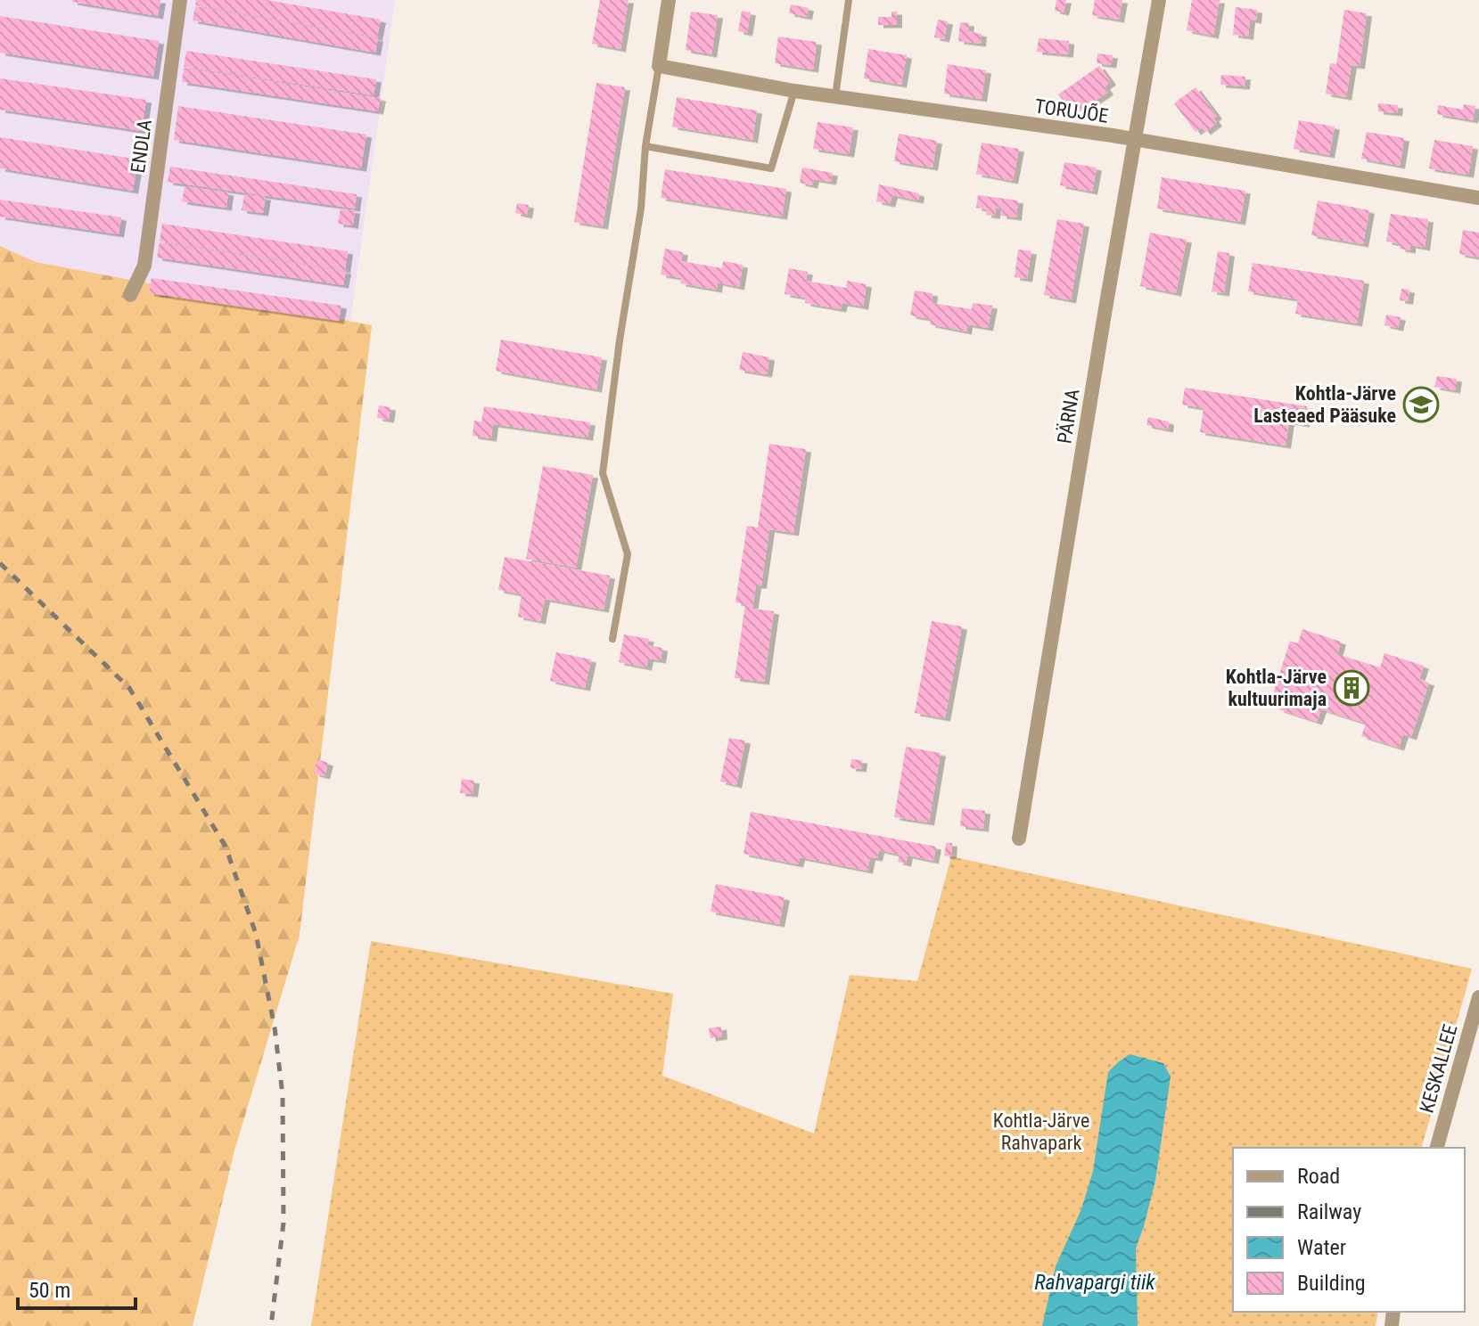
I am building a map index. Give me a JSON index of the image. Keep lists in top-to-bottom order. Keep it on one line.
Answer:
{"streets":{"street":["TORUJÕE","ENDLA","PÄRNA","KESKALLEE"]},"crossings":[["TORUJÕE","PÄRNA"]],"water":["Rahvapargi tiik"],"parks":["Kohtla-Järve Rahvapark"],"places":{"school or university":["Kohtla-Järve Lasteaed Pääsuke"],"building":["Kohtla-Järve kultuurimaja"]},"legend":["Road","Railway","Water","Building"],"scale_bar":"50 m"}
